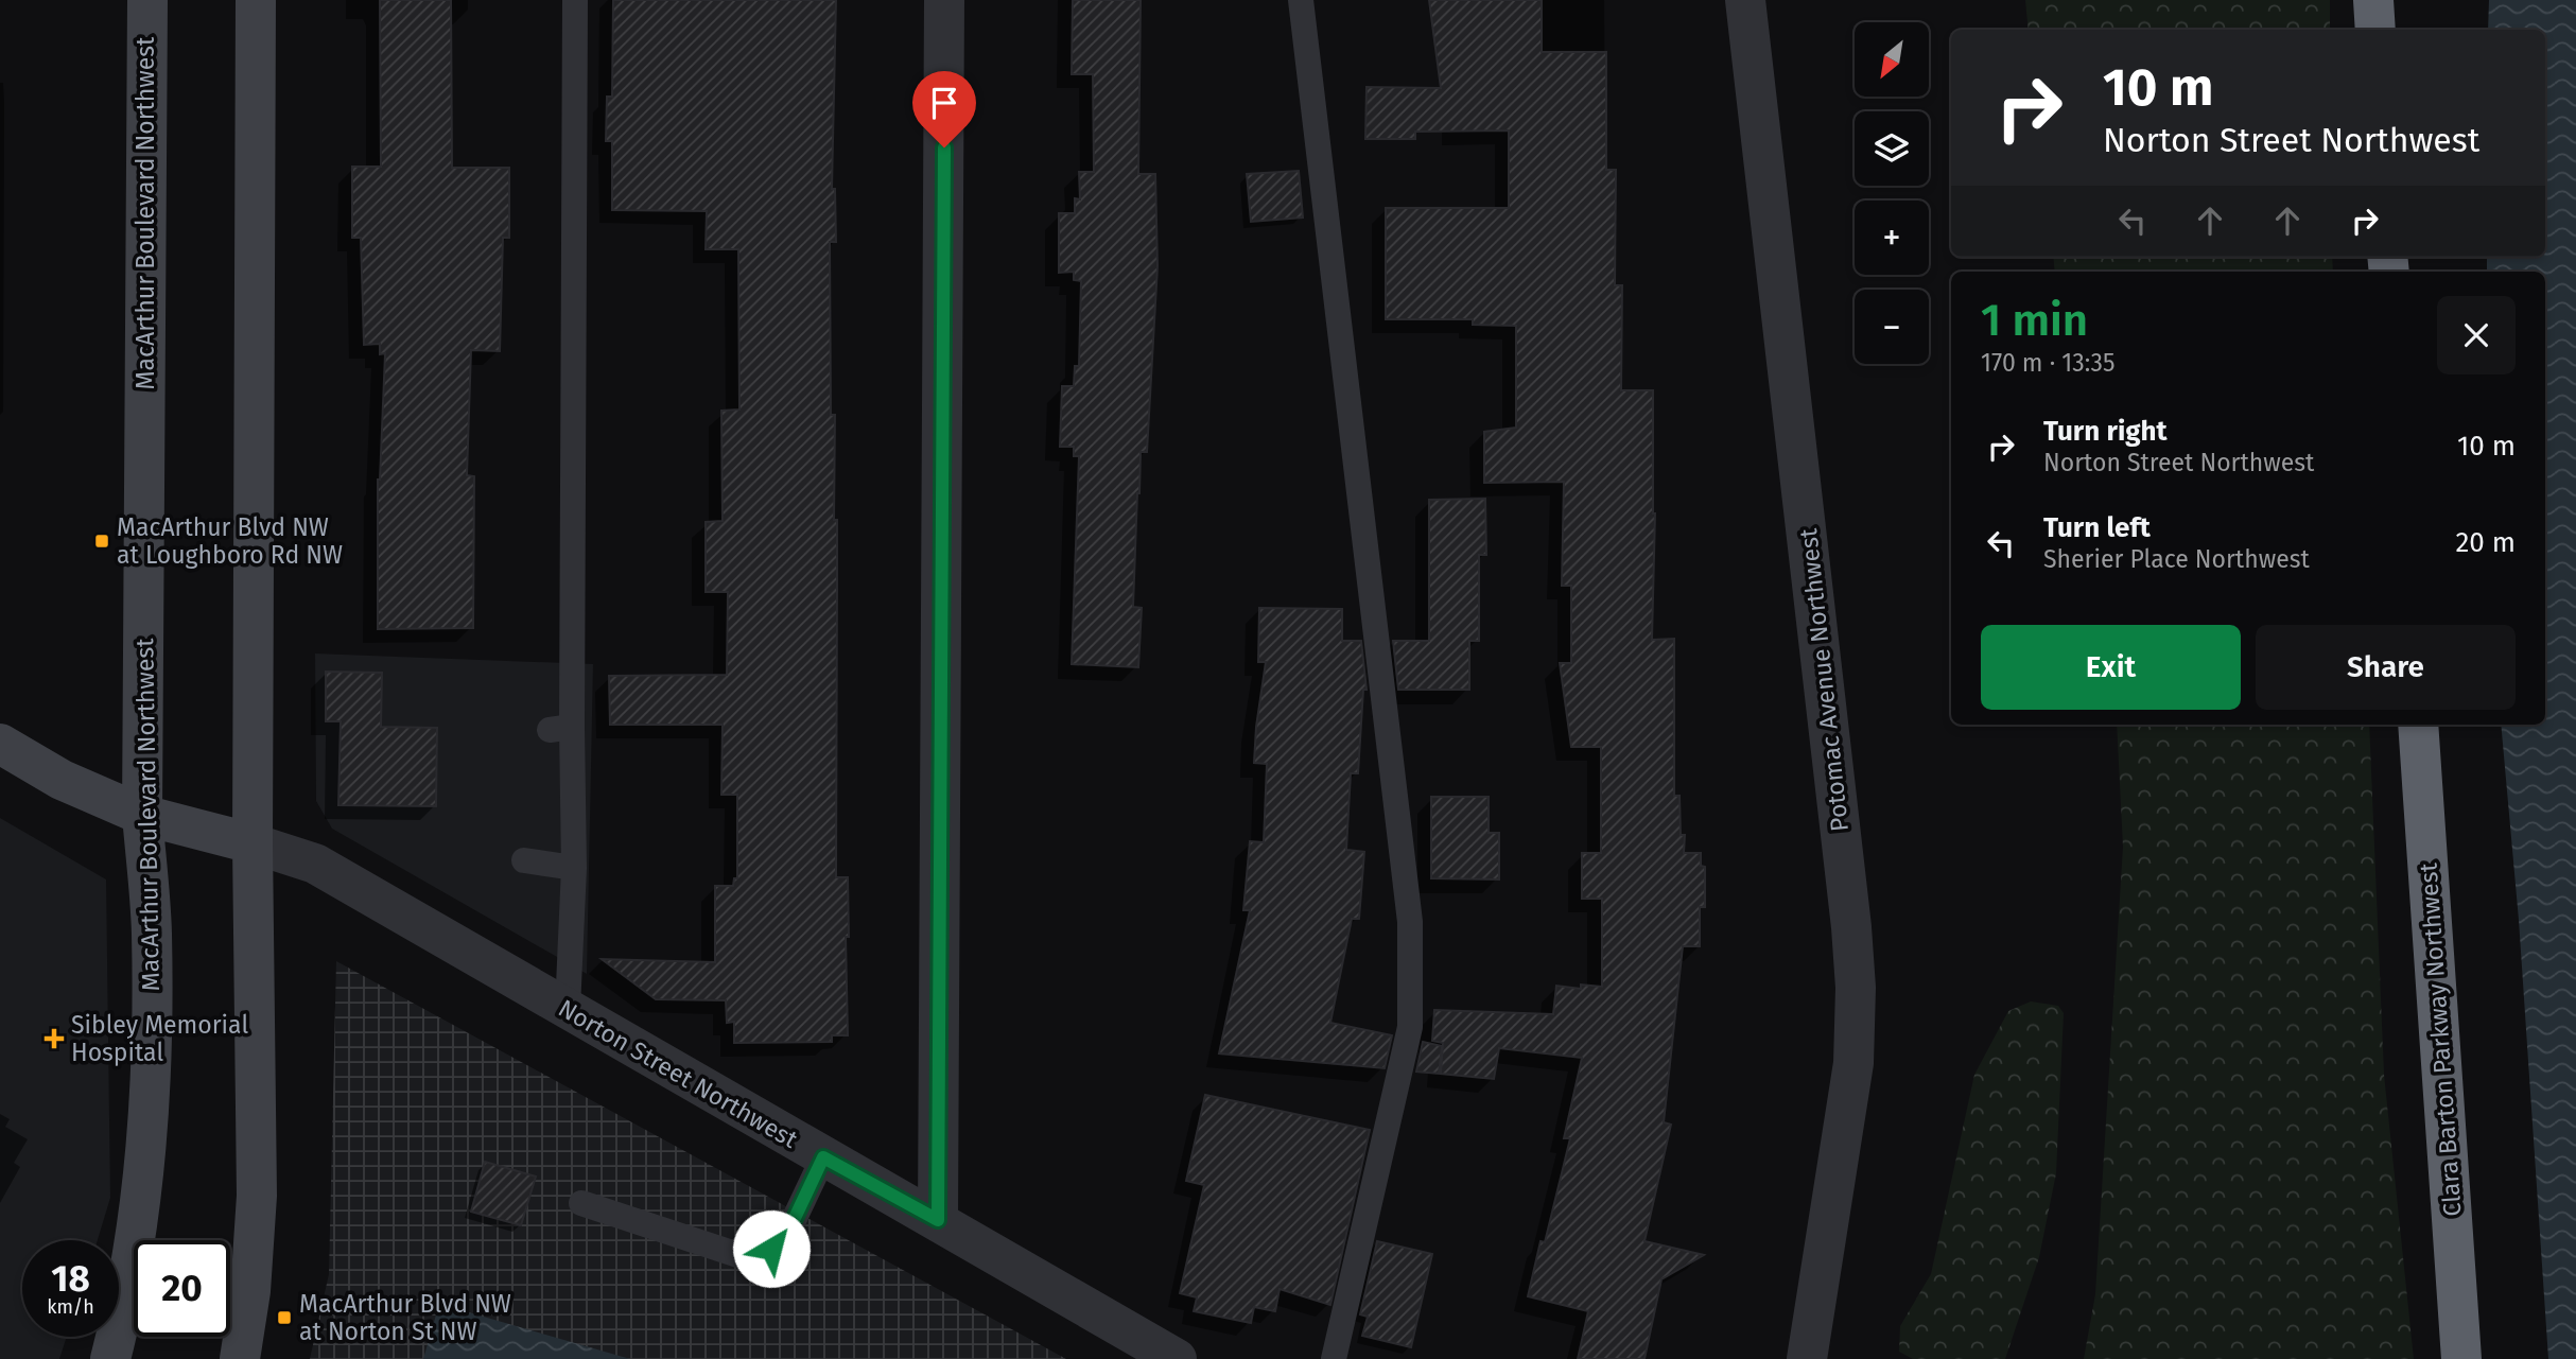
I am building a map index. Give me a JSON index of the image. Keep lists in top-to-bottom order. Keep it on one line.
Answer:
{"streets":{"highway":["Clara Barton Parkway Northwest"],"main road":["MacArthur Boulevard Northwest"],"street":["Potomac Avenue Northwest","Norton Street Northwest"]},"places":{"transit":["MacArthur Blvd NW at Loughboro Rd NW","MacArthur Blvd NW at Norton St NW"],"health":["Sibley Memorial Hospital"]},"north":"bottom left","page":{"map_buttons":["+","−"],"turn":["10 m","Norton Street Northwest"],"heading":["1 min","170 m · 13:35"],"list":[{"name":"Turn right","note":"Norton Street Northwest","value":"10 m"},{"name":"Turn left","note":"Sherier Place Northwest","value":"20 m"}],"buttons":["Exit","Share"],"speed":"18 km/h","limit":"20"}}
